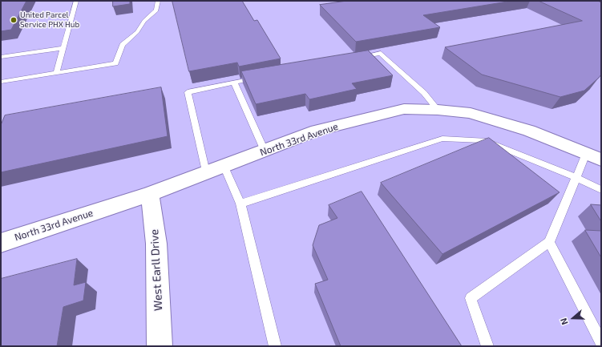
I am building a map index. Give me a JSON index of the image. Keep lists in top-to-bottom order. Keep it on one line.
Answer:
{"streets":{"street":["North 33rd Avenue","West Earll Drive"]},"crossings":[["North 33rd Avenue","West Earll Drive"]],"places":["United Parcel Service PHX Hub"],"north":"left"}
